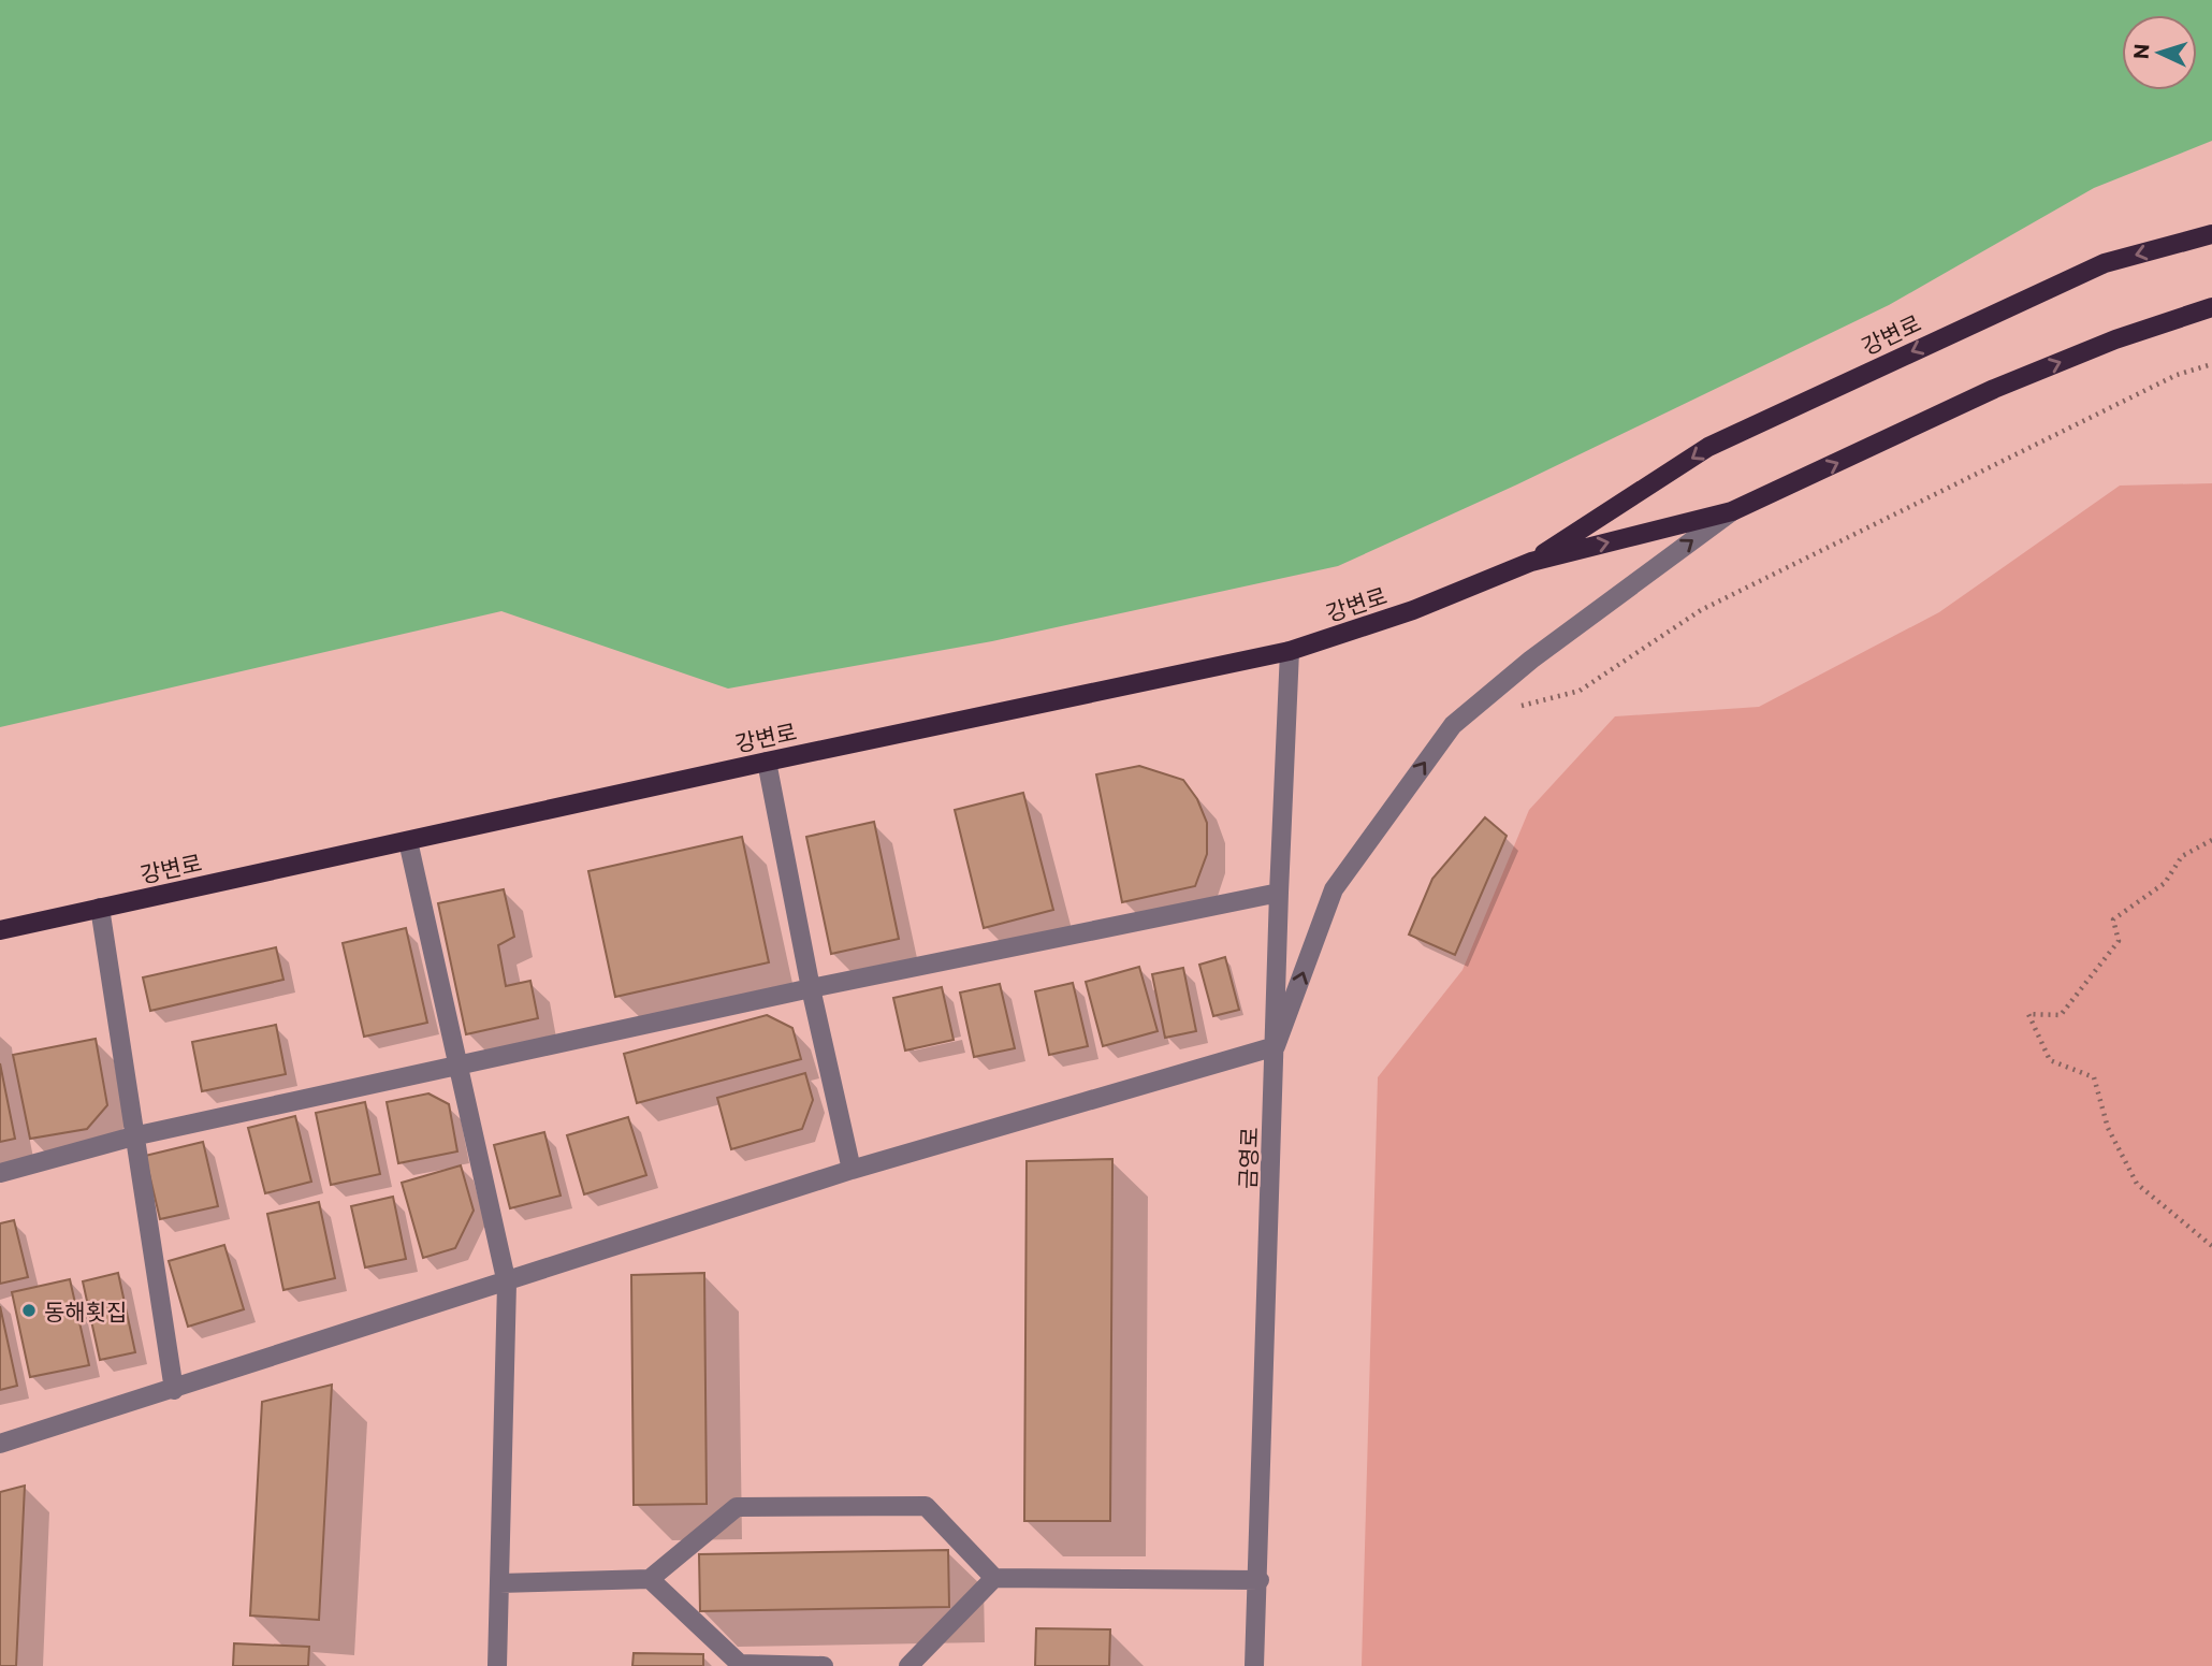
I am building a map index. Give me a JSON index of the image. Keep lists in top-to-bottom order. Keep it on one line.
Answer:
{"streets":{"main road":["강변로"],"street":["금영로"]},"crossings":[["강변로","금영로"]],"places":["동해횟집"],"north":"left"}
